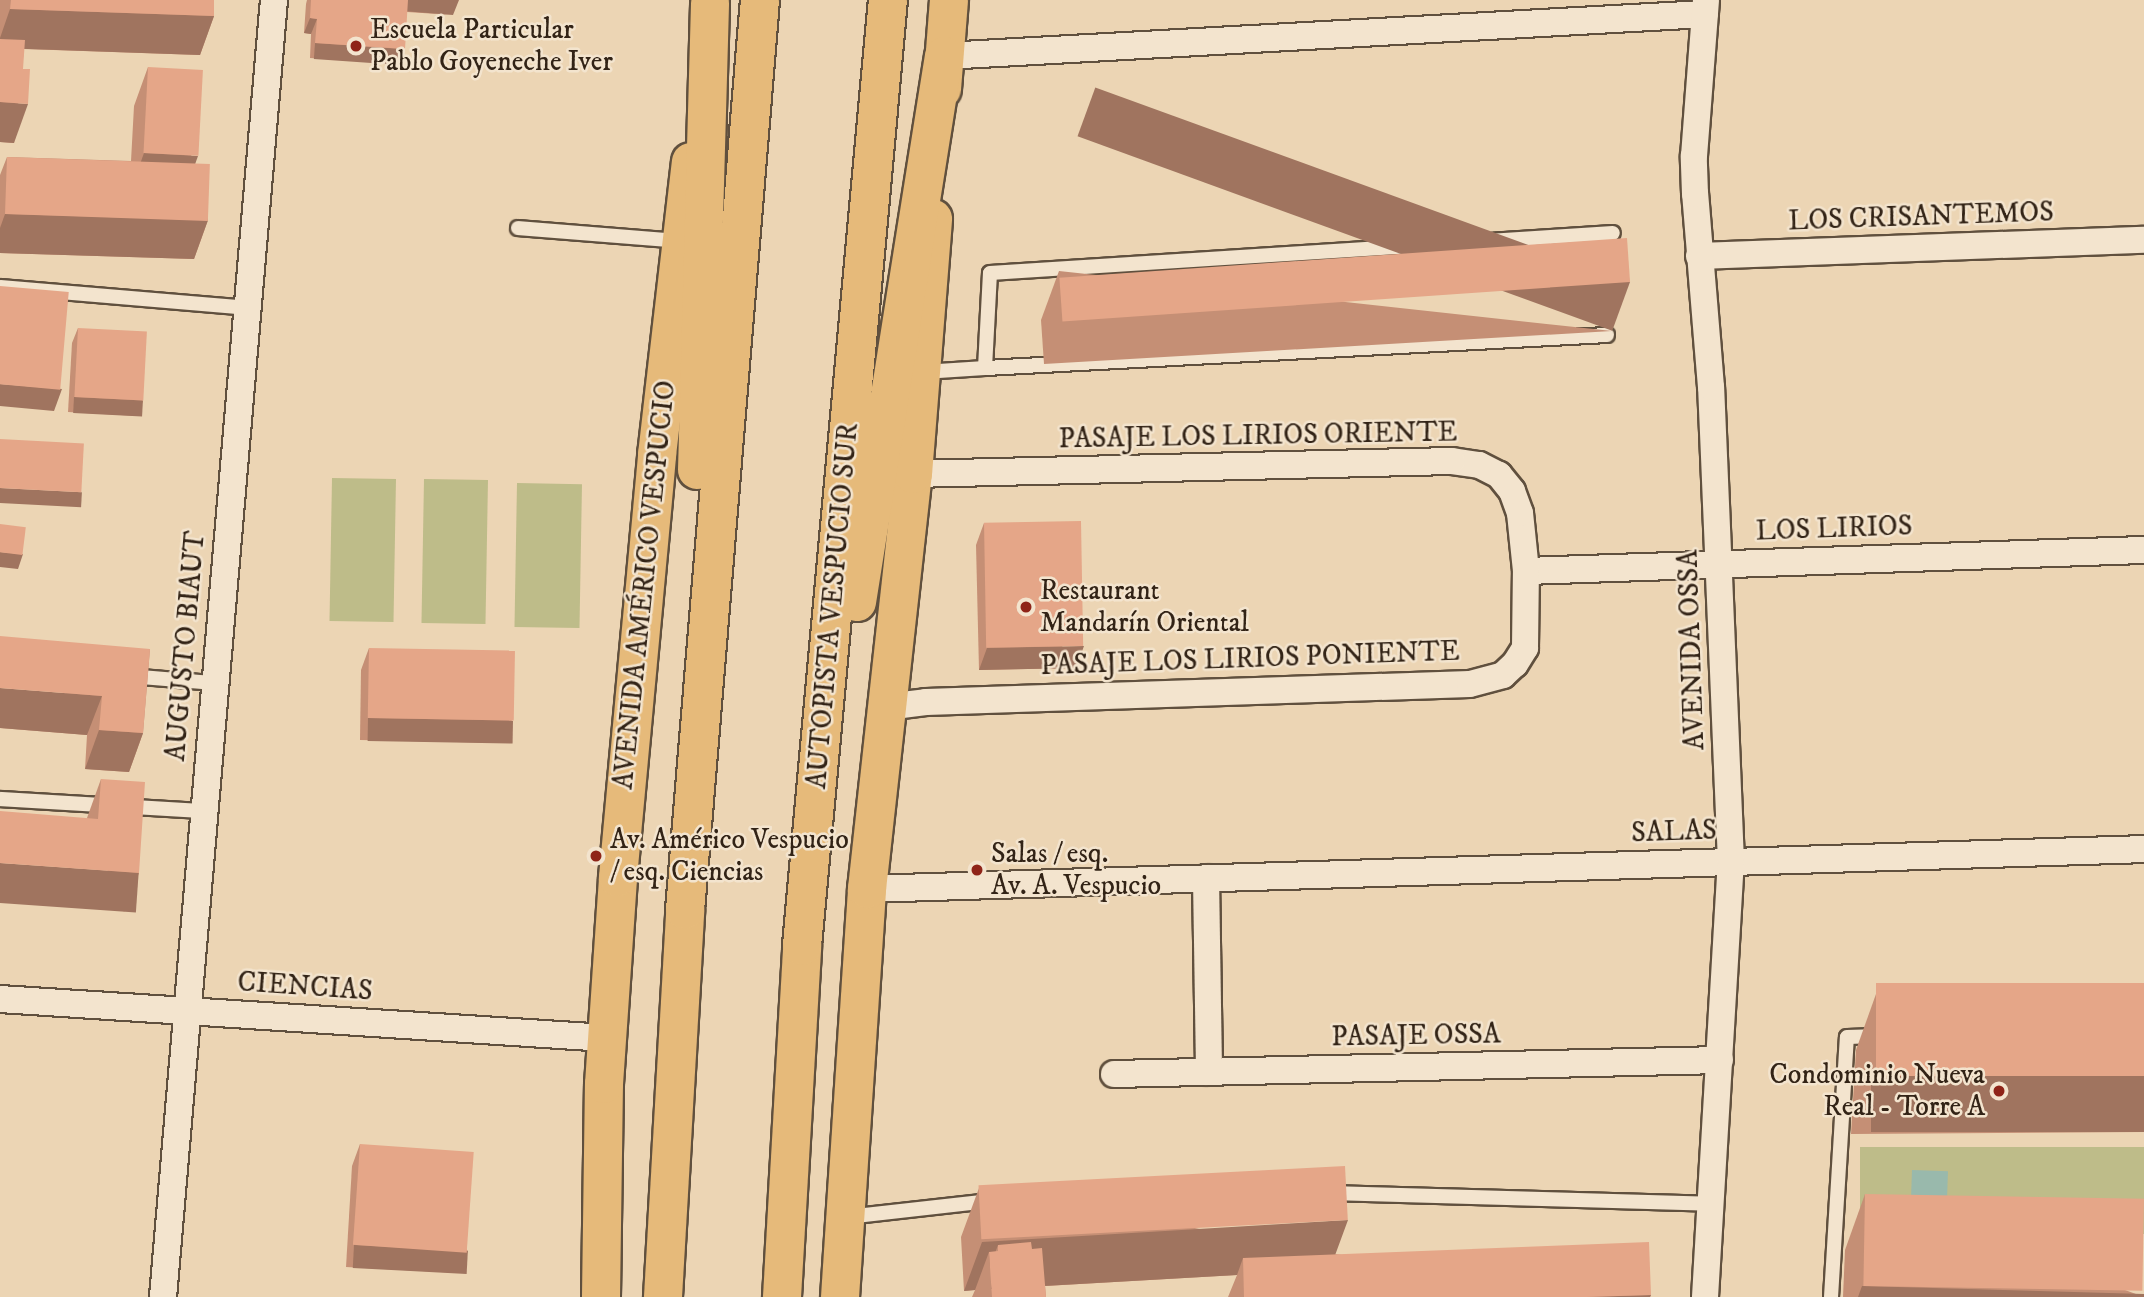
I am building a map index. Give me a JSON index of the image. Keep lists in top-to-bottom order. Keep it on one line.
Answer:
{"streets":{"main road":["AVENIDA AMÉRICO VESPUCIO","AUTOPISTA VESPUCIO SUR"],"street":["LOS CRISANTEMOS","PASAJE LOS LIRIOS ORIENTE","LOS LIRIOS","AUGUSTO BIAUT","AVENIDA OSSA","PASAJE LOS LIRIOS PONIENTE","SALAS","CIENCIAS","PASAJE OSSA"]},"crossings":[["LOS CRISANTEMOS","AVENIDA OSSA"],["PASAJE LOS LIRIOS ORIENTE","LOS LIRIOS"],["PASAJE LOS LIRIOS ORIENTE","PASAJE LOS LIRIOS PONIENTE"],["LOS LIRIOS","AVENIDA OSSA"],["LOS LIRIOS","PASAJE LOS LIRIOS PONIENTE"],["AVENIDA AMÉRICO VESPUCIO","CIENCIAS"],["AUGUSTO BIAUT","CIENCIAS"],["AVENIDA OSSA","SALAS"],["AVENIDA OSSA","PASAJE OSSA"]],"places":["Escuela Particular Pablo Goyeneche Iver","Restaurant Mandarín Oriental","Av. Américo Vespucio / esq. Ciencias","Salas / esq. Av. A. Vespucio","Condominio Nueva Real - Torre A"]}
